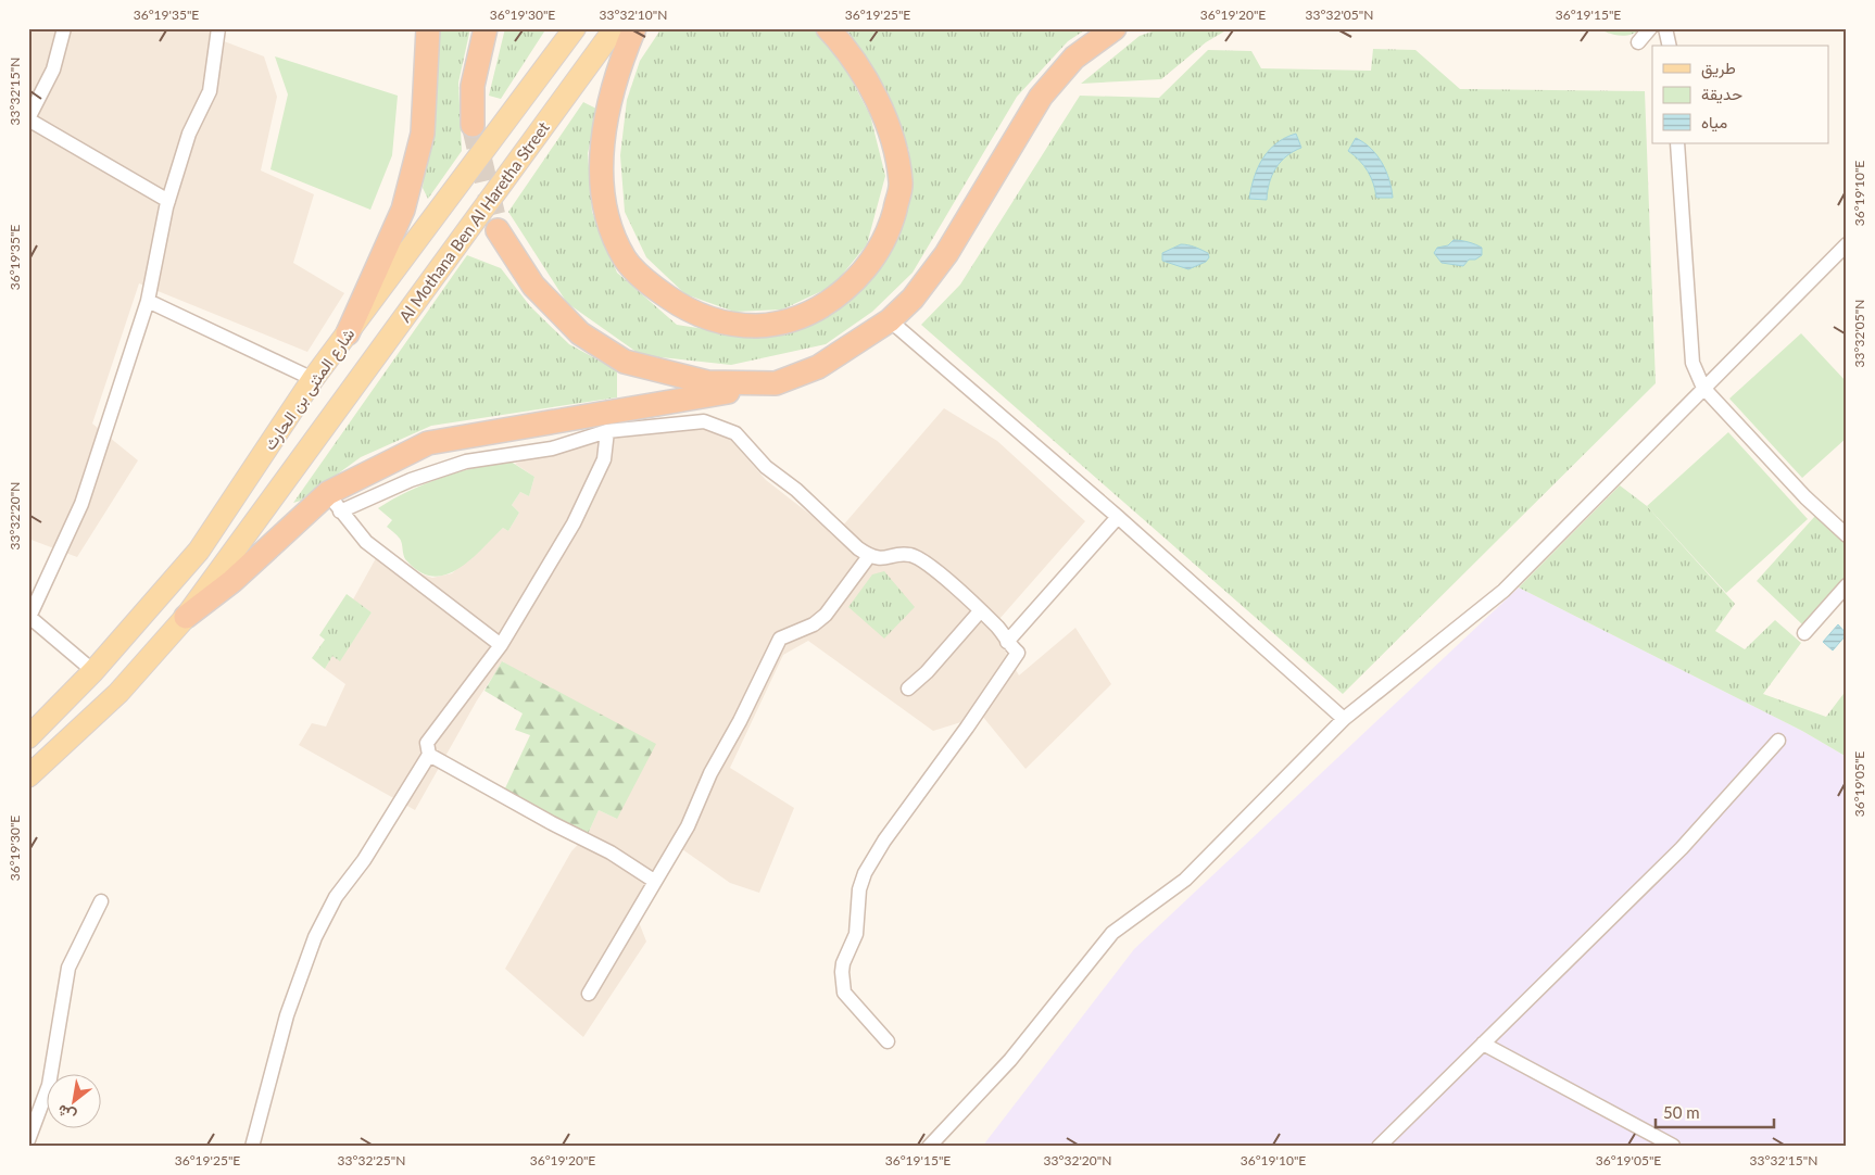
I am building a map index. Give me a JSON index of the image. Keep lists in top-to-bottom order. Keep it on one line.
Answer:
{"streets":{"main road":["Al Mothana Ben Al Haretha Street","شارع المثنى بن الحارث"]},"crossings":[["Al Mothana Ben Al Haretha Street","شارع المثنى بن الحارث"]],"legend":["طريق","حديقة","مياه"],"scale_bar":"50 m","north":"bottom left","coordinates":["36°19'35\"E","36°19'30\"E","33°32'10\"N","36°19'25\"E","36°19'20\"E","33°32'05\"N","36°19'15\"E","33°32'15\"N","36°19'10\"E","33°32'20\"N","36°19'05\"E","33°32'25\"N"]}
